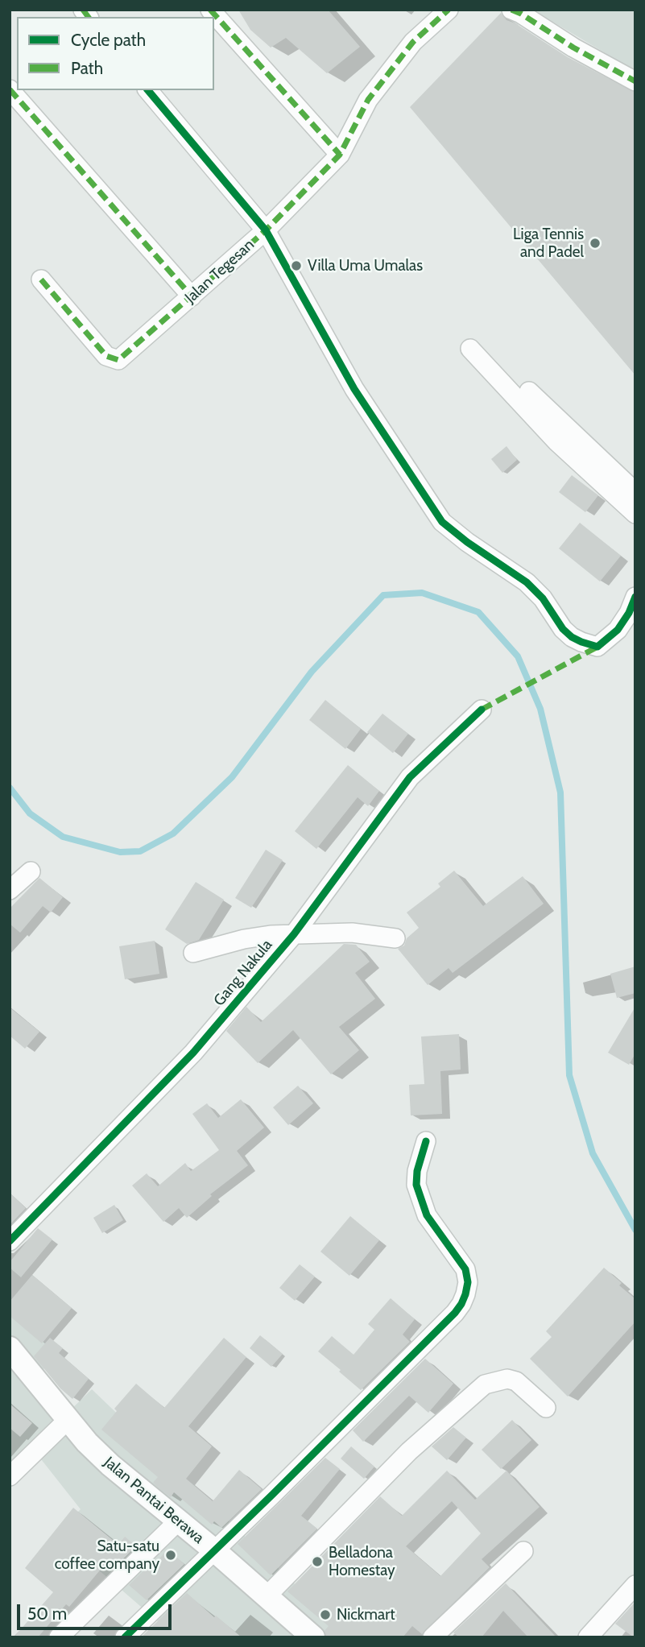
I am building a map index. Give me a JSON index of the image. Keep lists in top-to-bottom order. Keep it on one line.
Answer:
{"streets":{"street":["Jalan Tegesan","Gang Nakula","Jalan Pantai Berawa"]},"places":["Liga Tennis and Padel","Villa Uma Umalas","Satu-satu coffee company","Belladona Homestay","Nickmart"],"legend":["Cycle path","Path"],"scale_bar":"50 m"}
